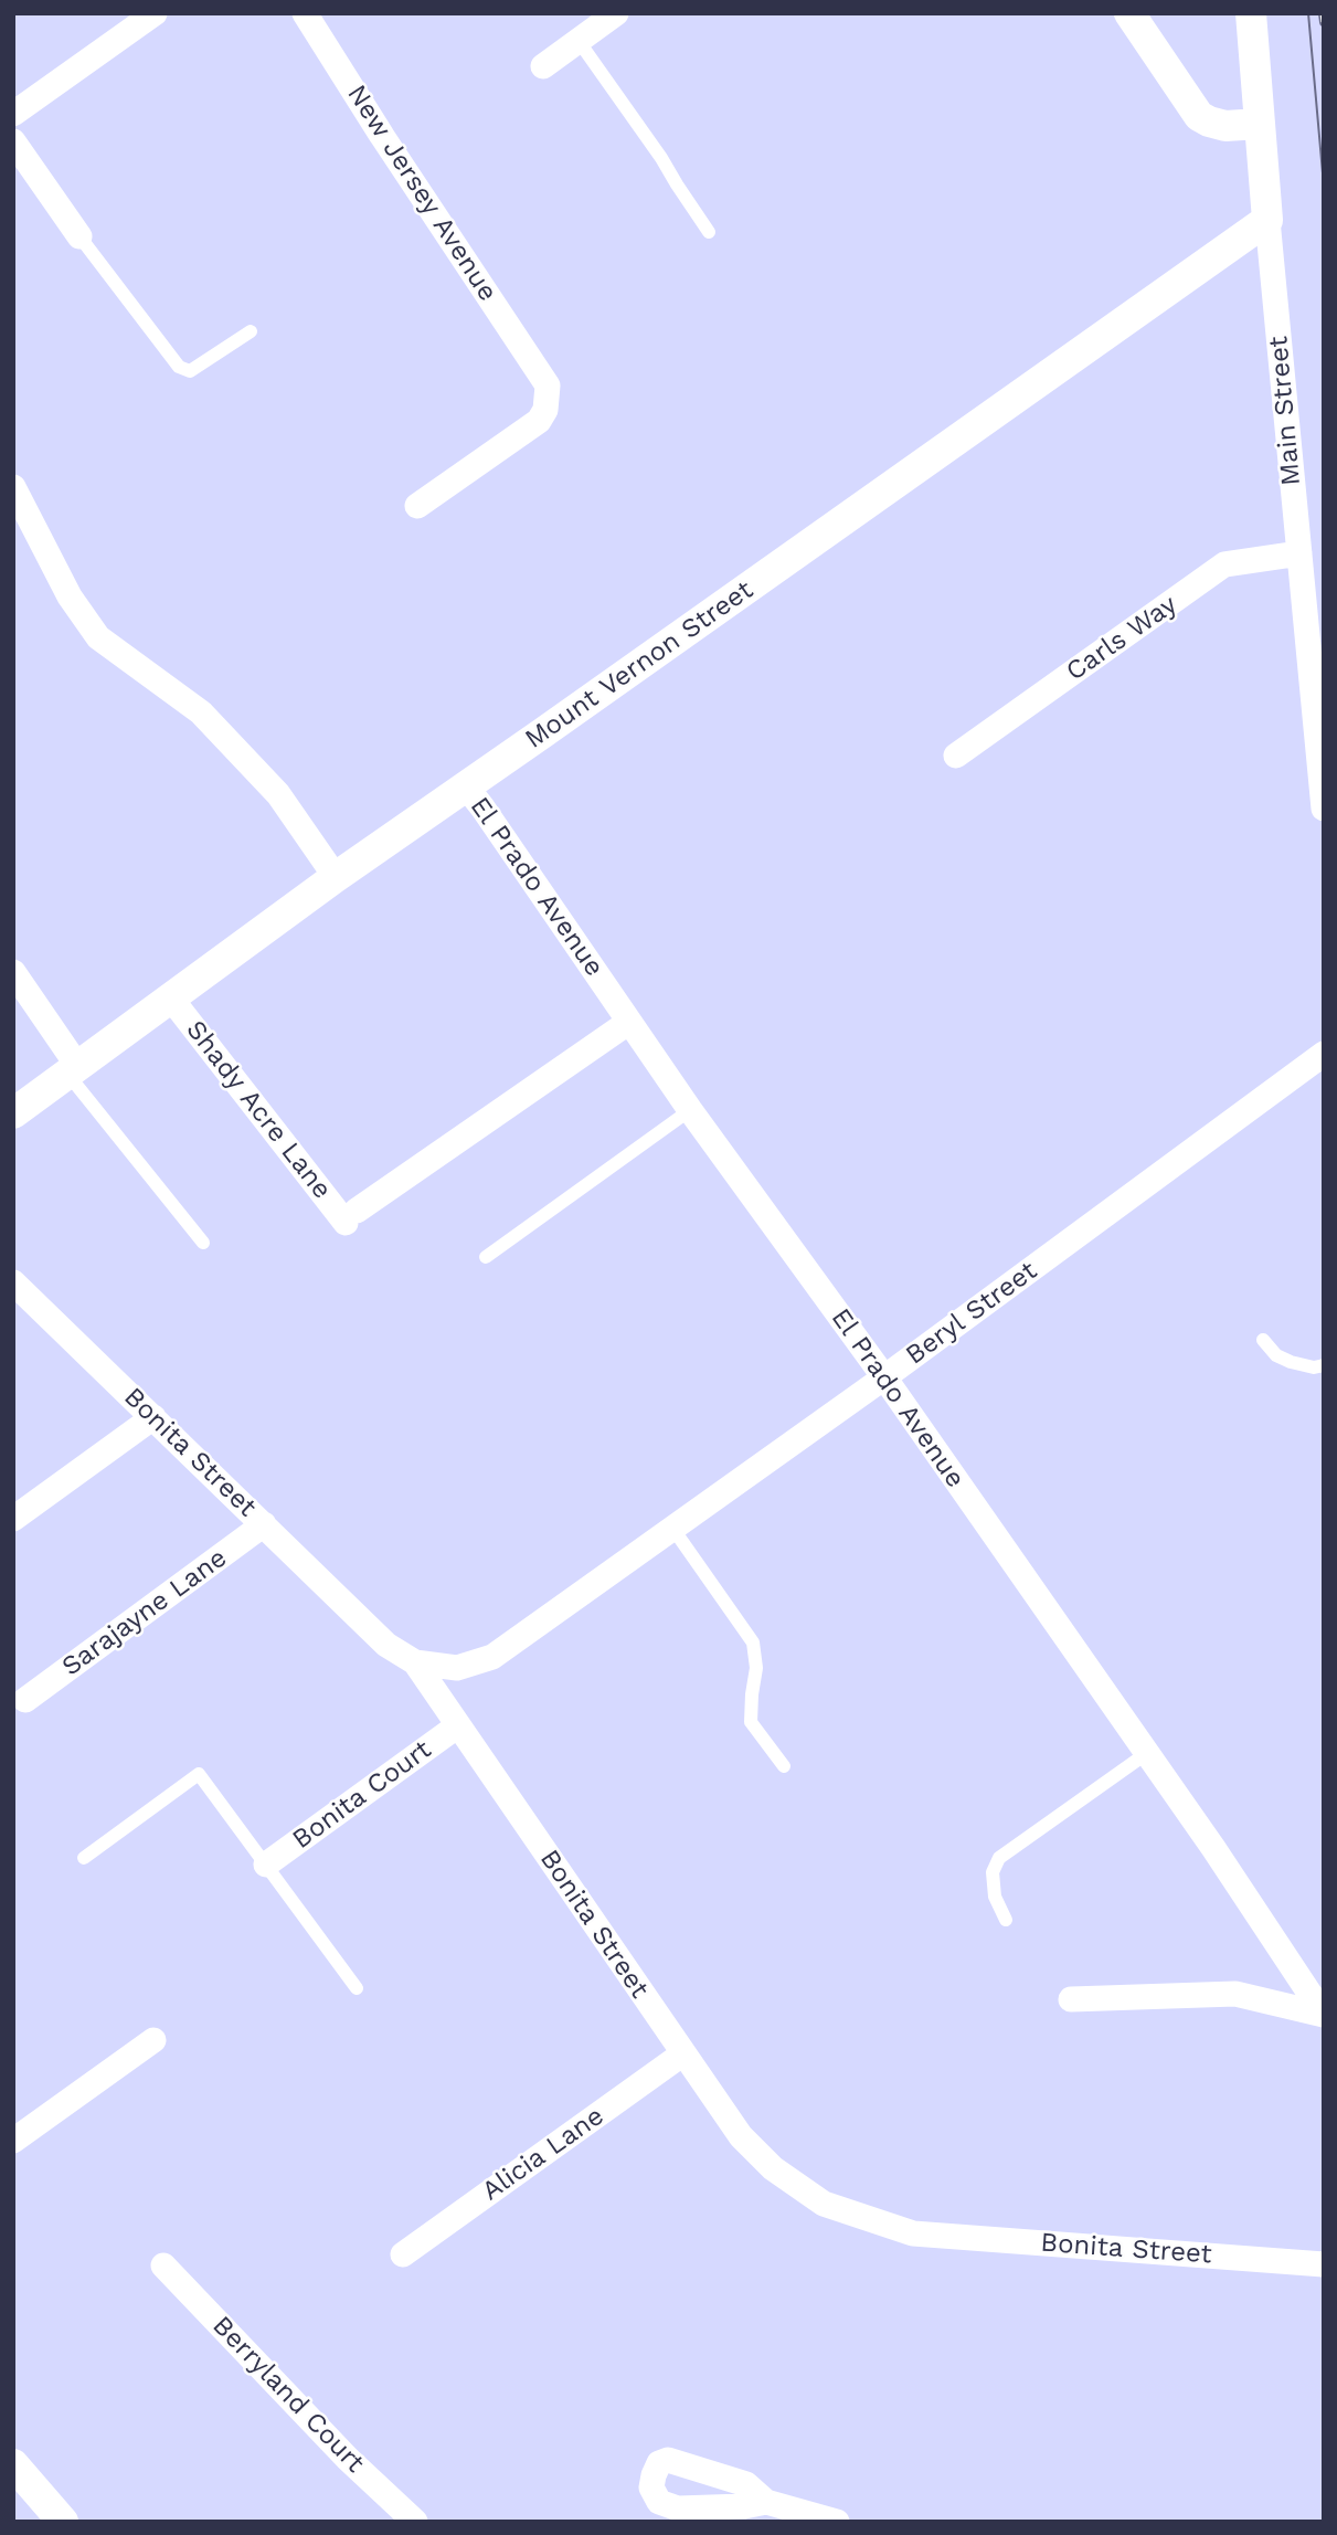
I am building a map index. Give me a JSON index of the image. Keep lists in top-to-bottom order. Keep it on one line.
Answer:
{"streets":{"street":["New Jersey Avenue","Main Street","Carls Way","Mount Vernon Street","El Prado Avenue","Shady Acre Lane","Beryl Street","Bonita Street","Sarajayne Lane","Bonita Court","Alicia Lane","Berryland Court"]},"crossings":[["Main Street","Carls Way"],["Main Street","Mount Vernon Street"],["Mount Vernon Street","El Prado Avenue"],["Mount Vernon Street","Shady Acre Lane"],["El Prado Avenue","Shady Acre Lane"],["El Prado Avenue","Beryl Street"],["Beryl Street","Bonita Street"],["Bonita Street","Sarajayne Lane"],["Bonita Street","Bonita Court"],["Bonita Street","Alicia Lane"]]}
